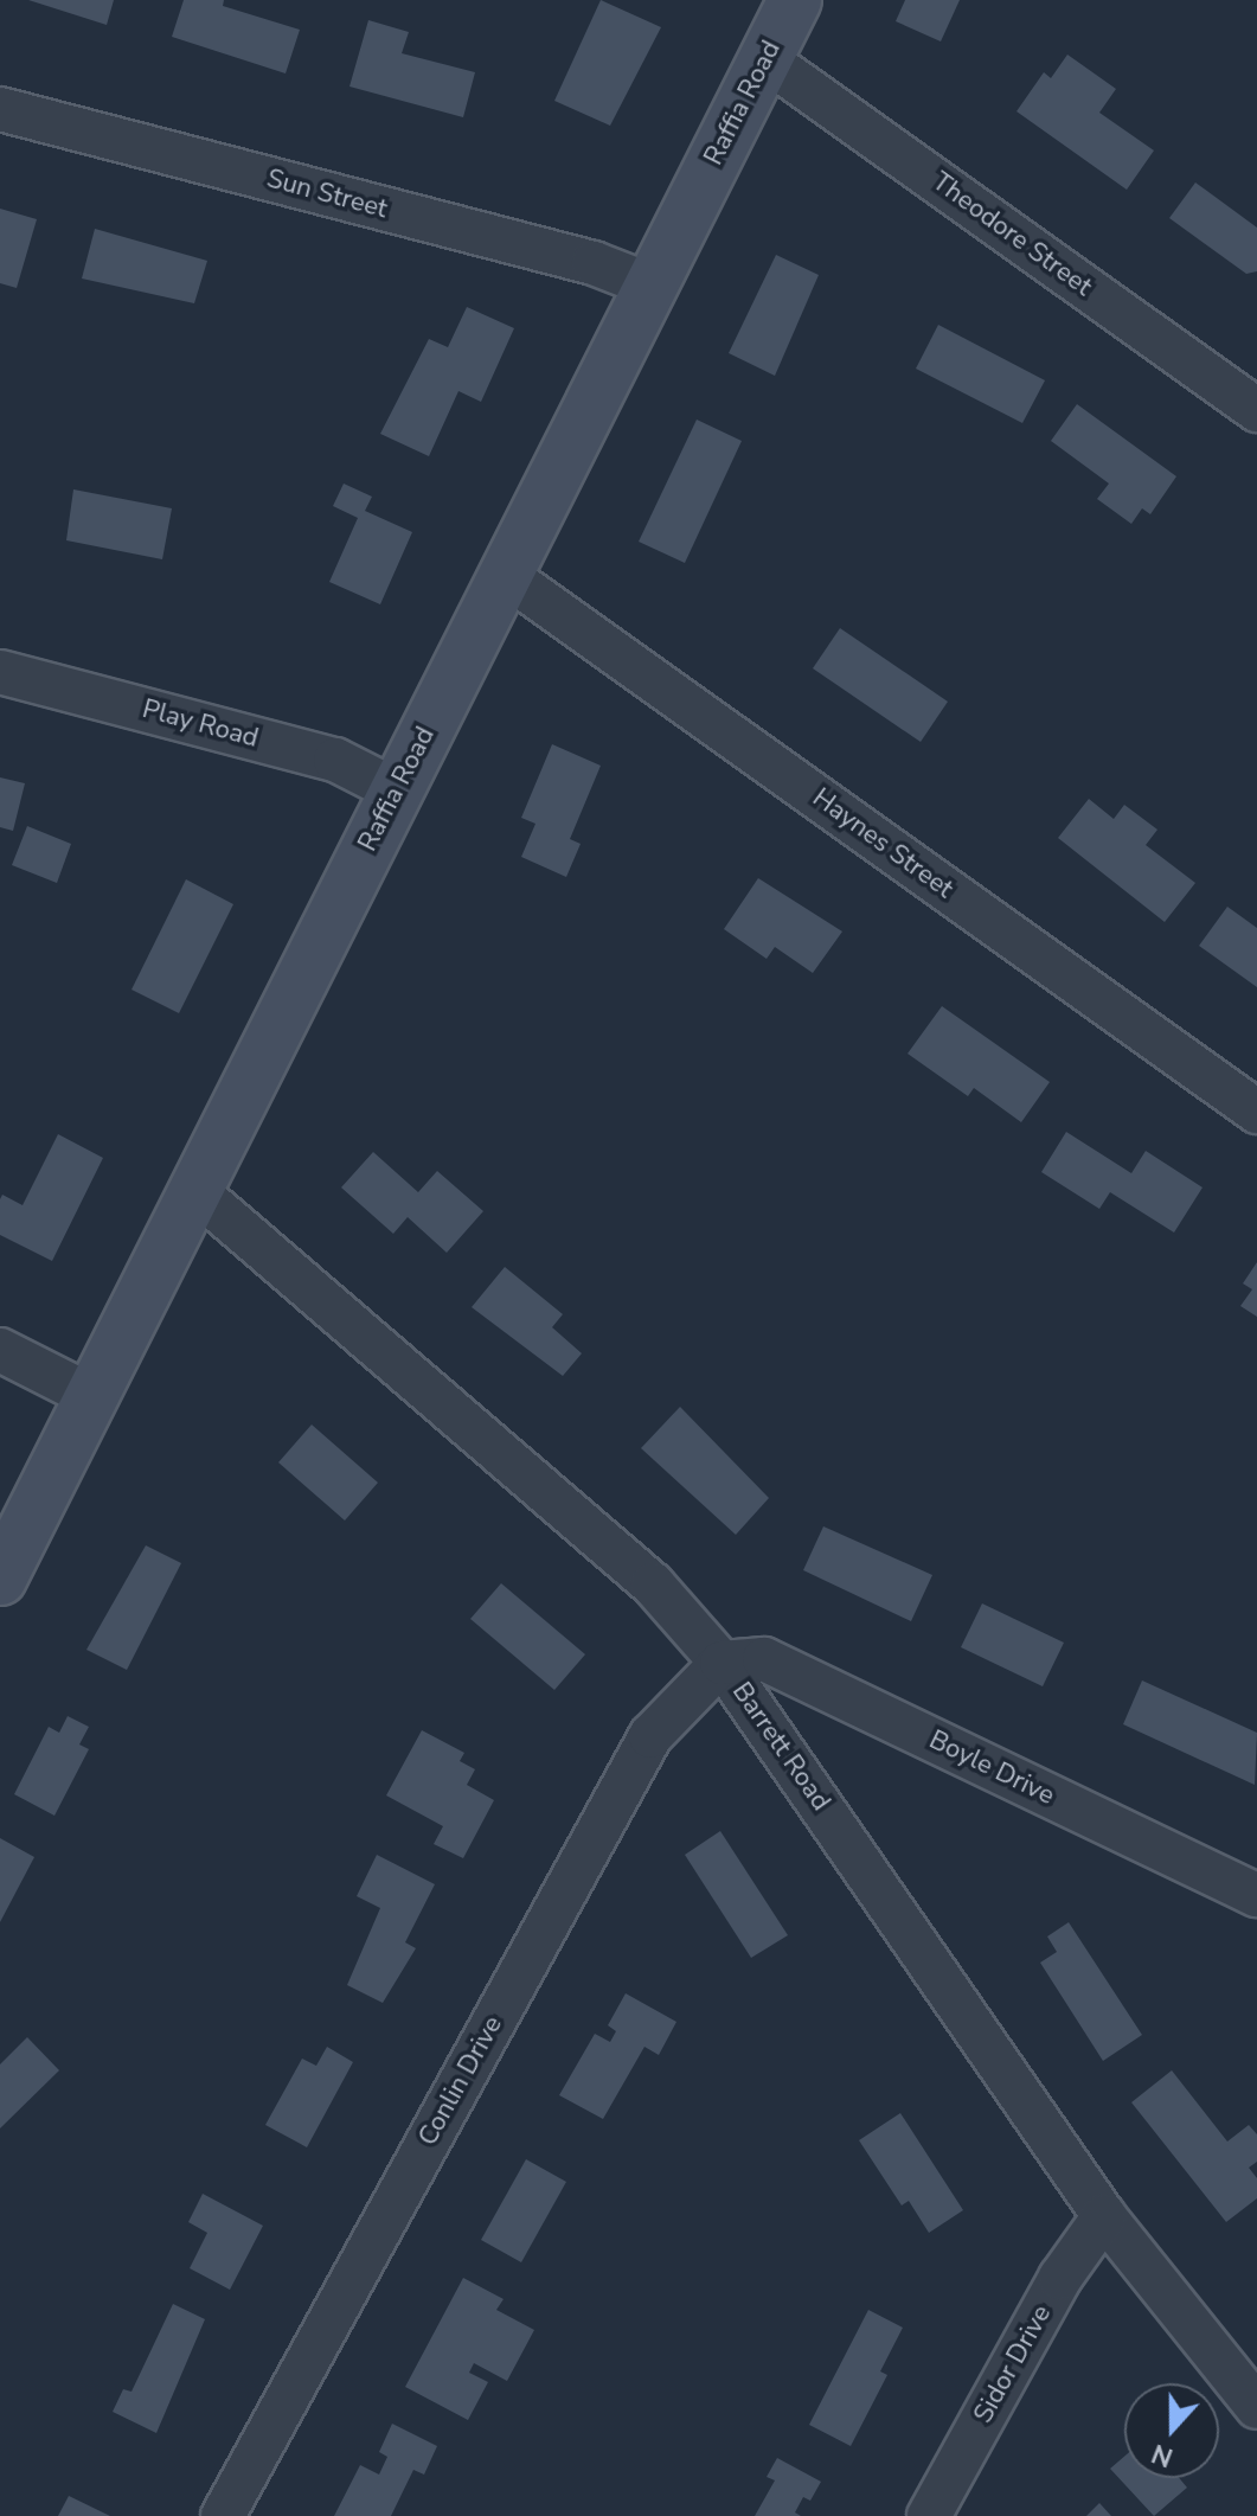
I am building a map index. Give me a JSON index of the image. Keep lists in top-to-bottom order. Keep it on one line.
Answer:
{"streets":{"main road":["Raffia Road"],"street":["Sun Street","Theodore Street","Play Road","Haynes Street","Barrett Road","Boyle Drive","Conlin Drive","Sidor Drive"]},"crossings":[["Raffia Road","Sun Street"],["Raffia Road","Theodore Street"],["Raffia Road","Play Road"],["Raffia Road","Haynes Street"],["Raffia Road","Barrett Road"],["Barrett Road","Boyle Drive"],["Barrett Road","Conlin Drive"],["Barrett Road","Sidor Drive"],["Boyle Drive","Conlin Drive"]],"north":"bottom"}
